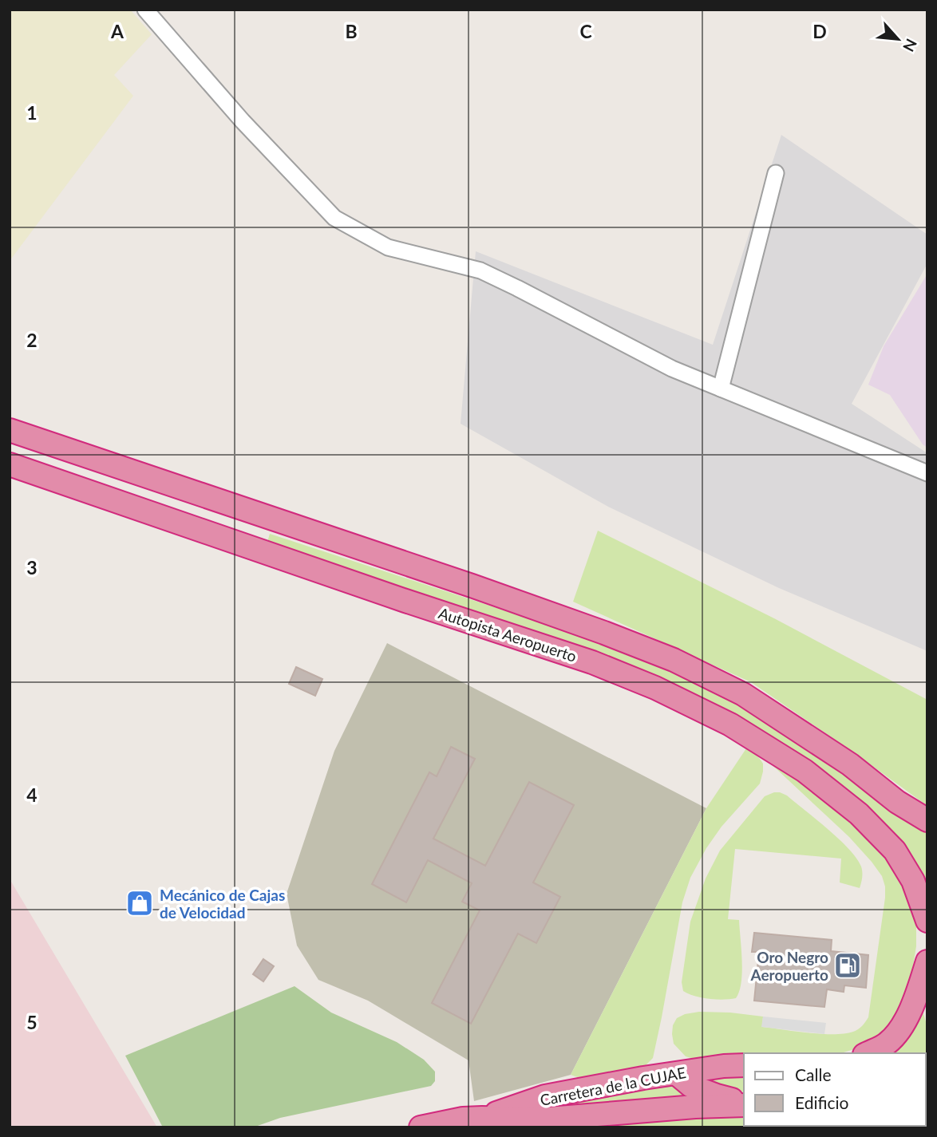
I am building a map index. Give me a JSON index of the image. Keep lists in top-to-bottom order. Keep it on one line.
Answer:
{"streets":{"highway":["Autopista Aeropuerto","Carretera de la CUJAE"]},"places":{"shop":["Mecánico de Cajas de Velocidad"],"fuel station":["Oro Negro Aeropuerto"]},"legend":["Calle","Edificio"],"north":"bottom right","grid":{"columns":["A","B","C","D"],"rows":["1","2","3","4","5"]}}
